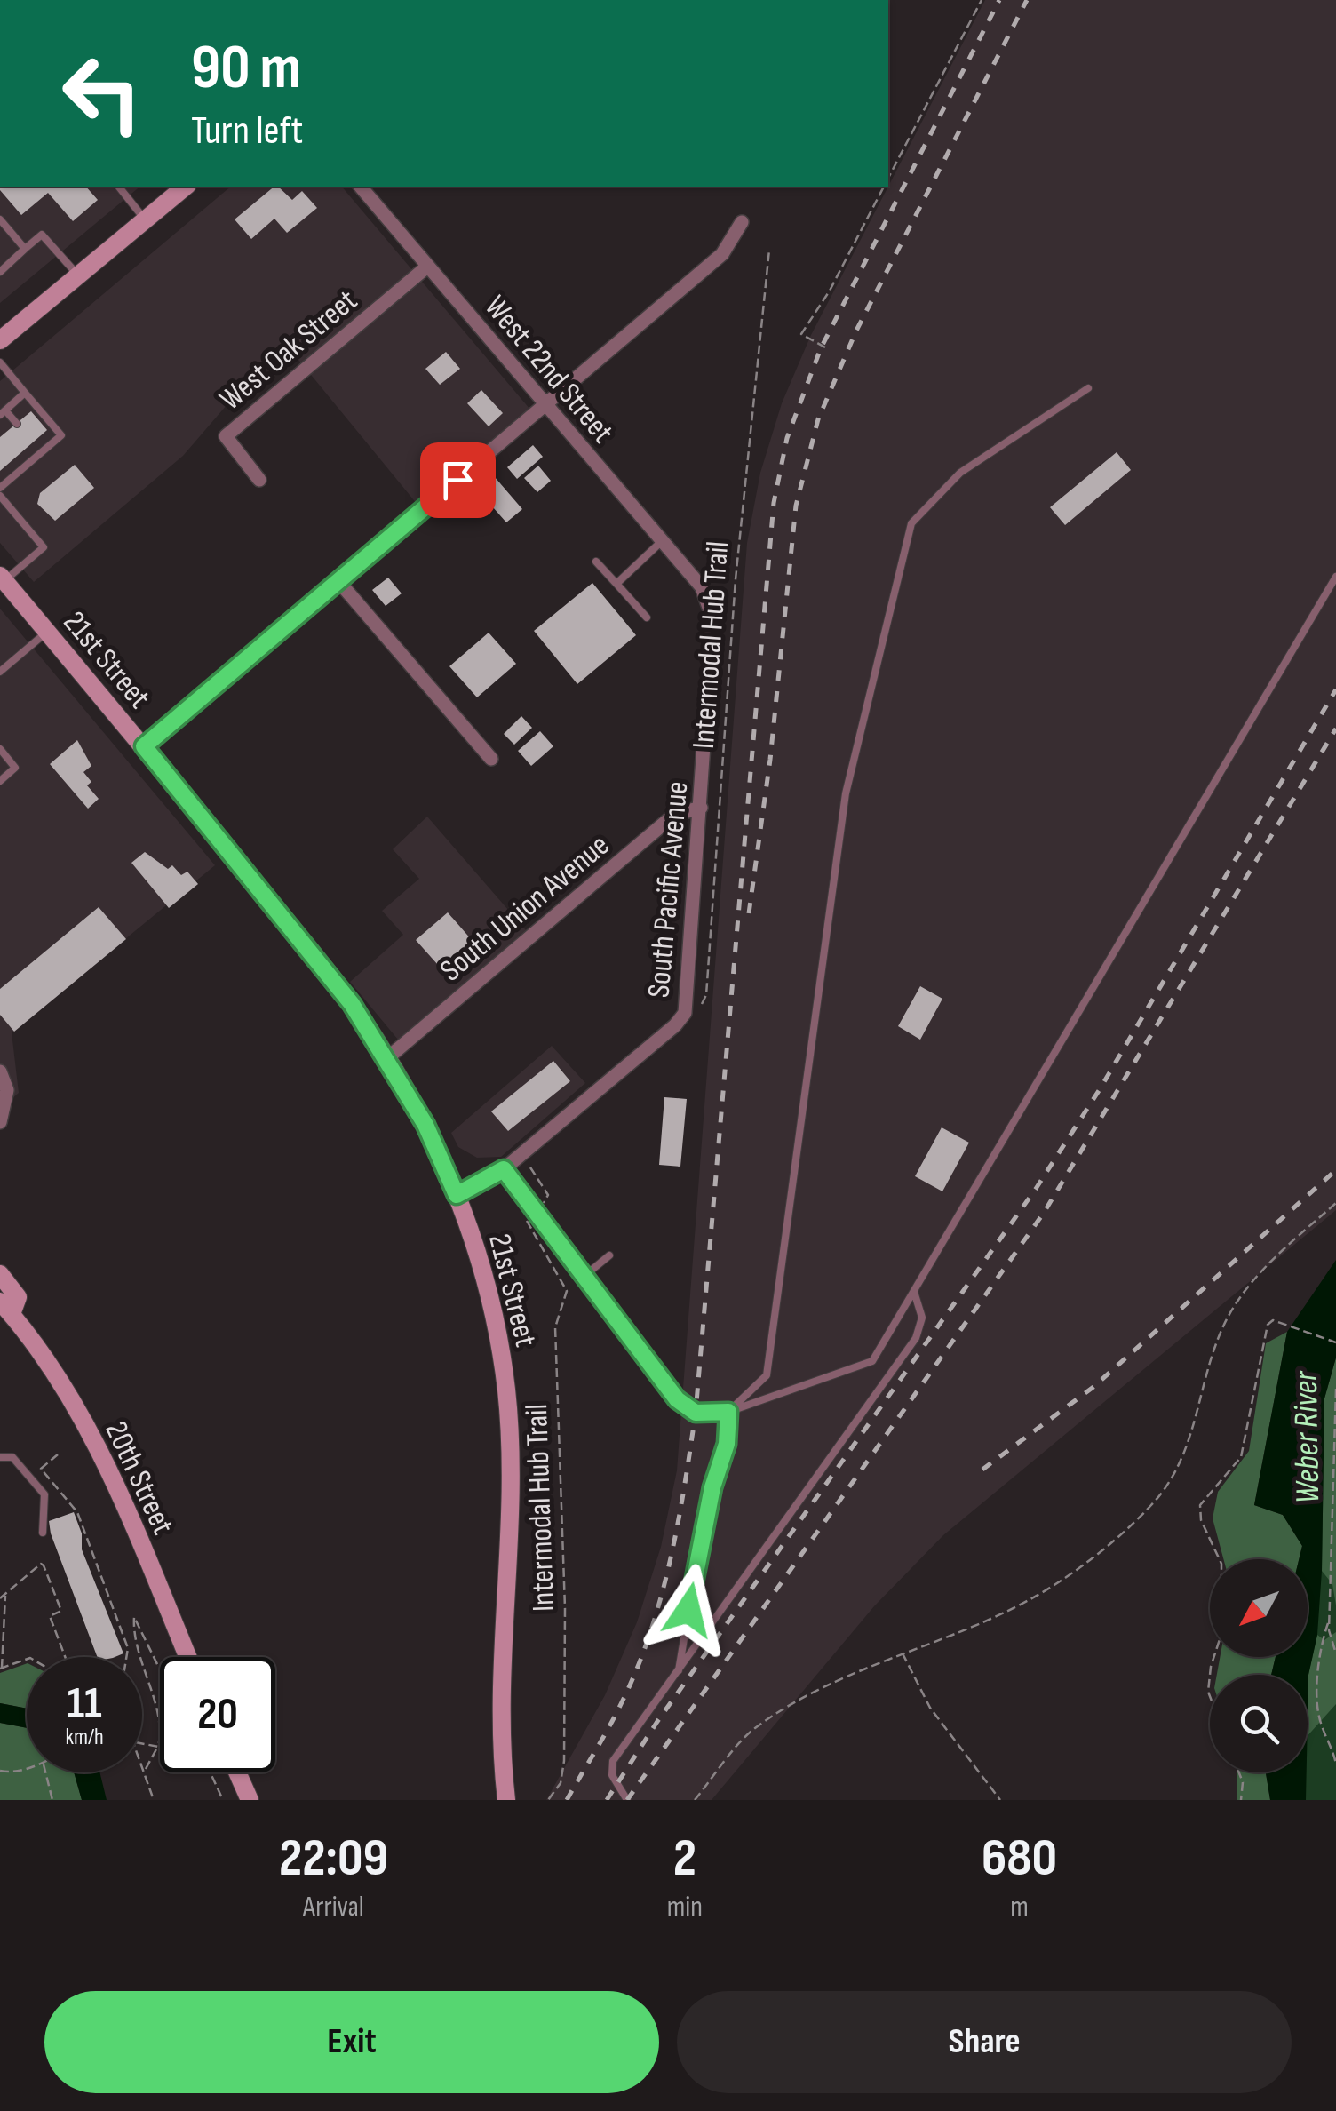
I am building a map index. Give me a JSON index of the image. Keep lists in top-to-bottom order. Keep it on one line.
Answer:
{"streets":{"main road":["21st Street","20th Street"],"street":["West Oak Street","West 22nd Street","South Pacific Avenue","South Union Avenue"],"path":["Intermodal Hub Trail"]},"crossings":[["West Oak Street","West 22nd Street"],["West 22nd Street","South Pacific Avenue"],["21st Street","South Pacific Avenue"],["21st Street","South Union Avenue"],["South Pacific Avenue","South Union Avenue"]],"water":["Weber River"],"north":"bottom left","page":{"turn":["90 m","Turn left"],"speed":"11 km/h","limit":"20","eta":["22:09","Arrival","2","min","680","m"],"buttons":["Exit","Share"]}}
